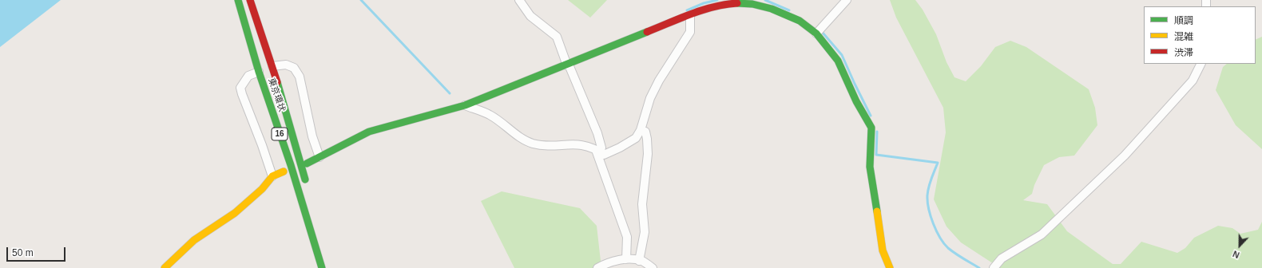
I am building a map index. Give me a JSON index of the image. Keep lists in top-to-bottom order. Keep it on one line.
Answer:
{"streets":{"main road":["東京環状","16"]},"legend":["順調","混雑","渋滞"],"scale_bar":"50 m","north":"bottom"}
